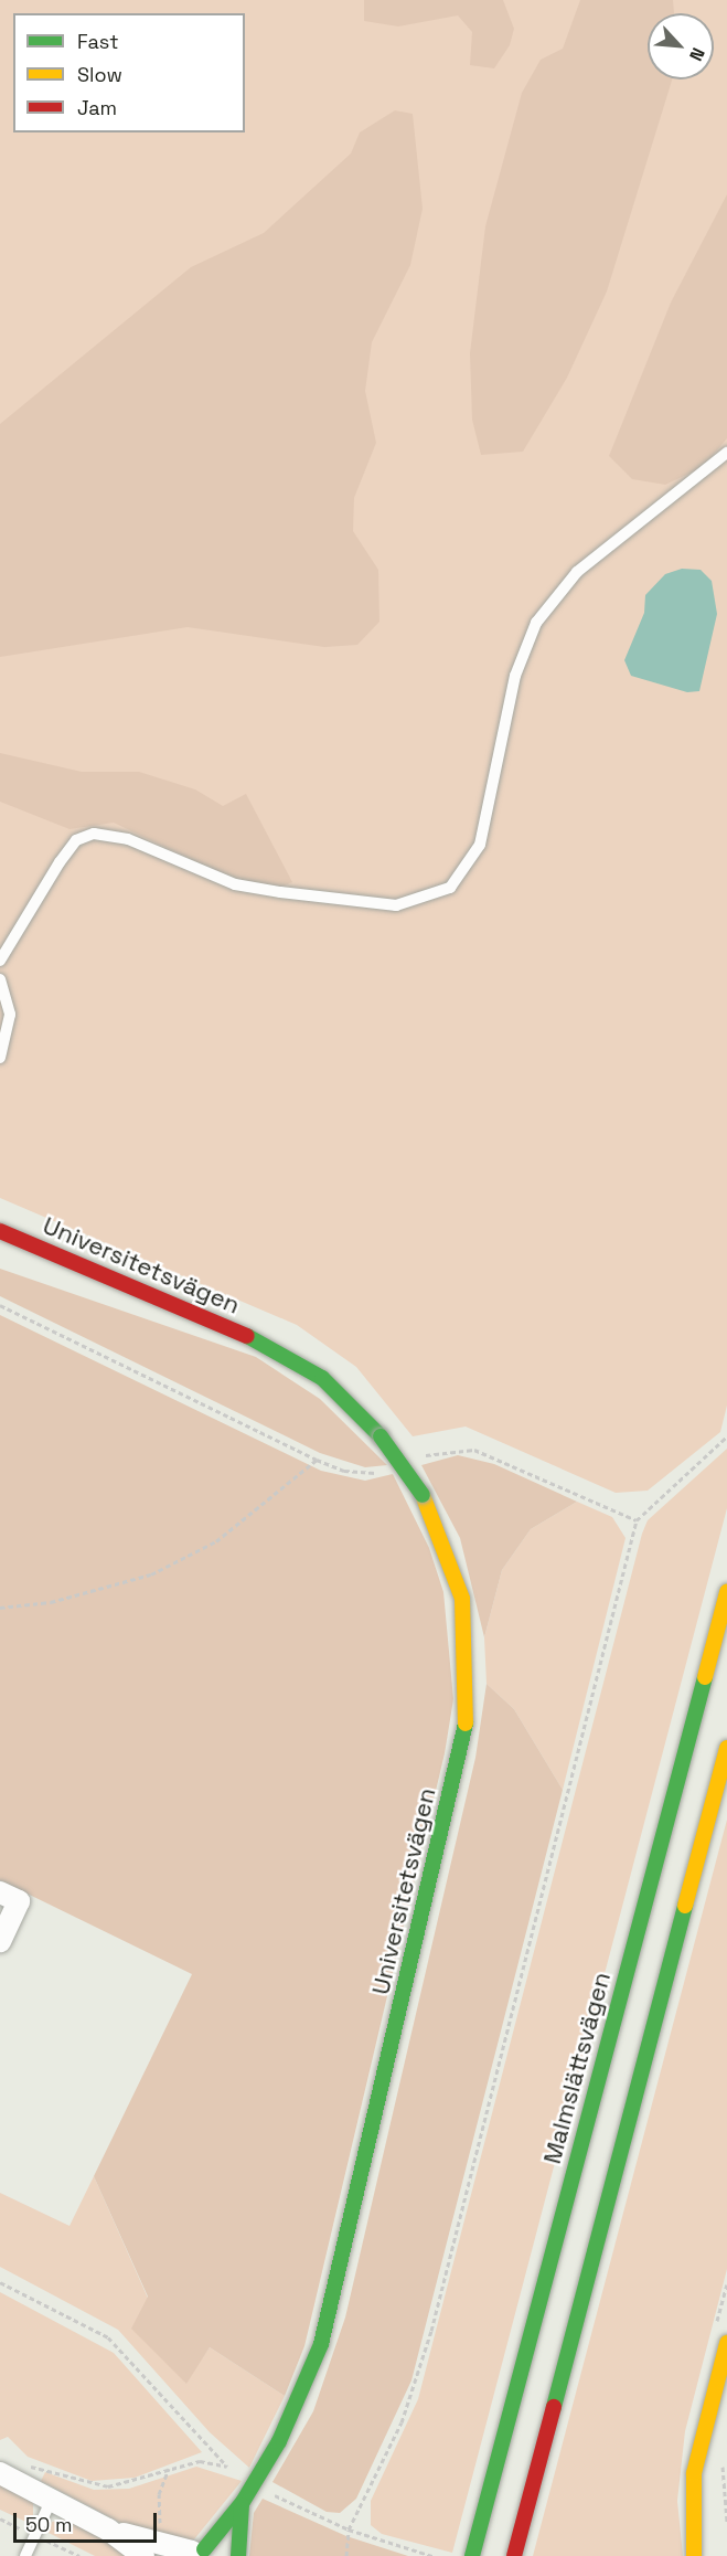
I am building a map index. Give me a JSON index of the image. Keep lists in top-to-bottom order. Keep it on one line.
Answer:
{"streets":{"main road":["Universitetsvägen","Malmslättsvägen"]},"legend":["Fast","Slow","Jam"],"scale_bar":"50 m","north":"bottom right"}
